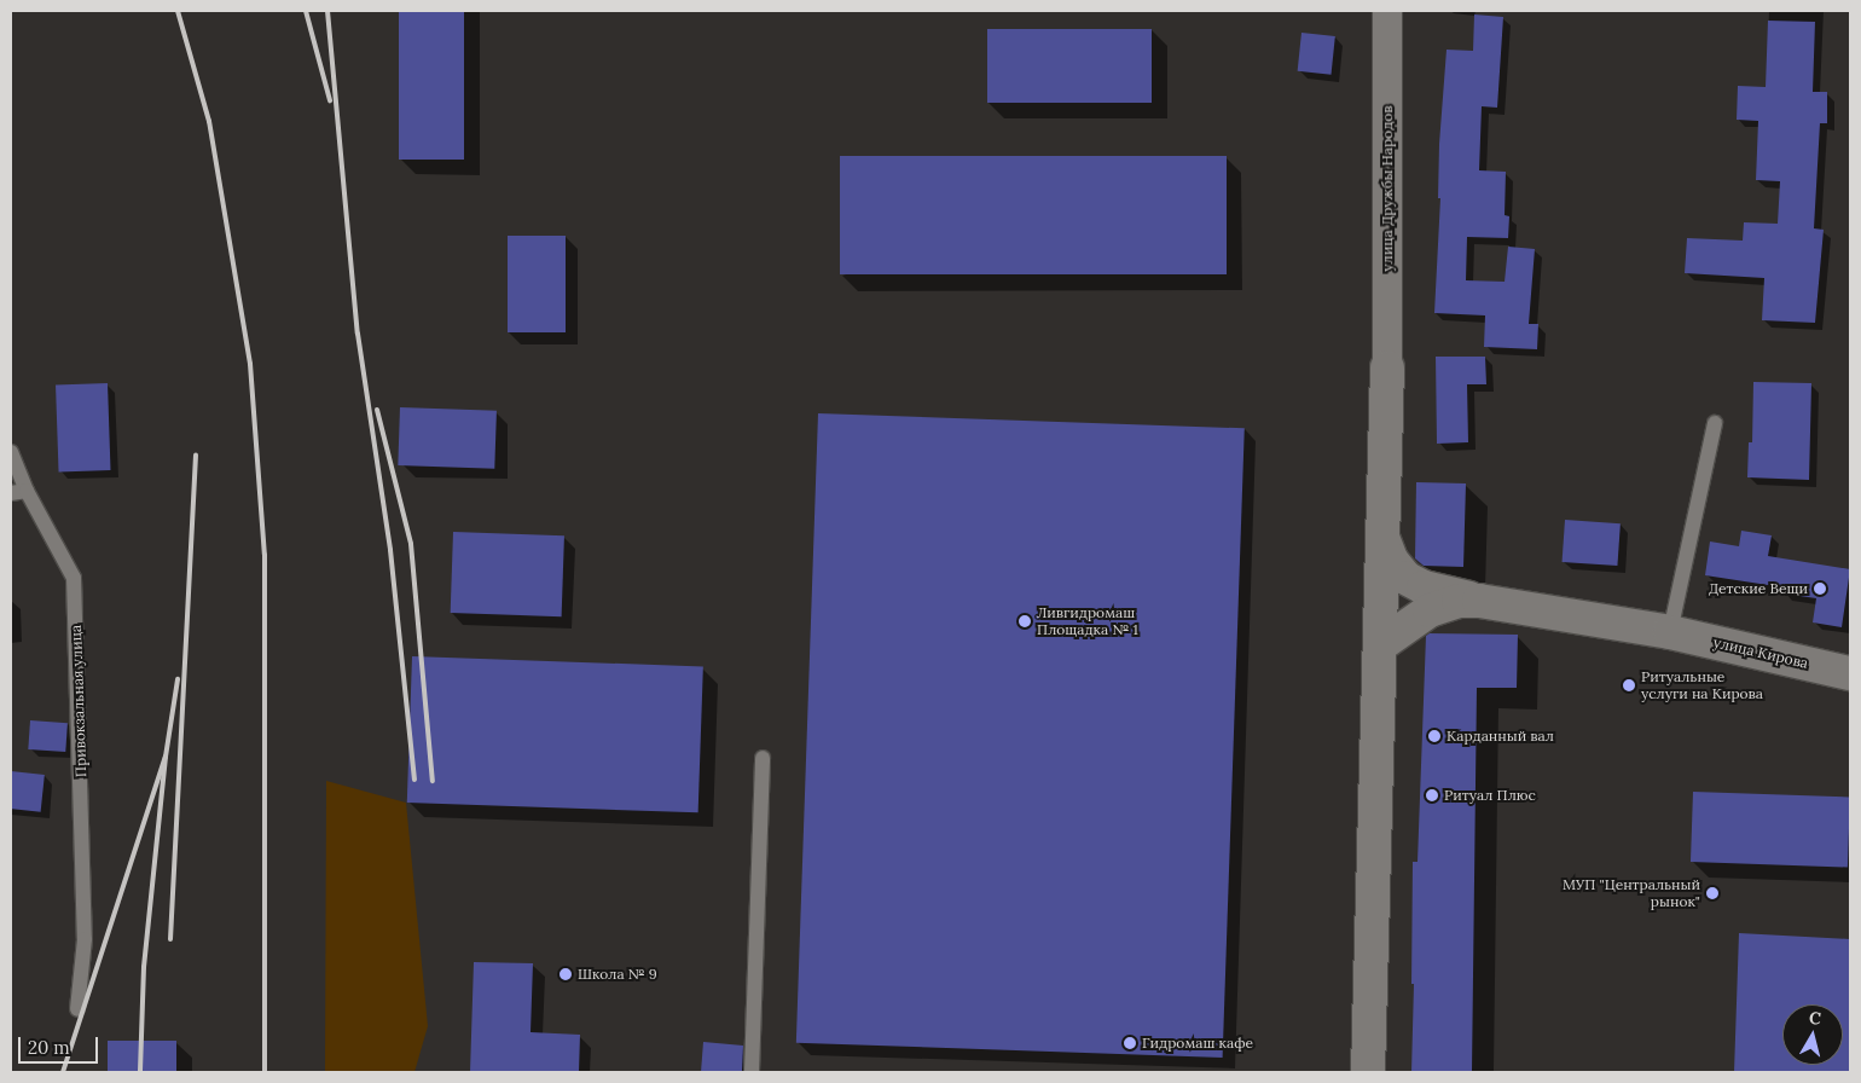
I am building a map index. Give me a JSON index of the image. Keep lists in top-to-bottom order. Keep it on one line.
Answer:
{"streets":{"street":["улица Дружбы Народов","улица Кирова"],"lane":["Привокзальная улица"]},"places":["Детские Вещи","Ливгидромаш Площадка № 1","Ритуальные услуги на Кирова","Карданный вал","Ритуал Плюс","МУП \"Центральный рынок\"","Школа № 9","Гидромаш кафе"],"scale_bar":"20 m","north":"top"}
